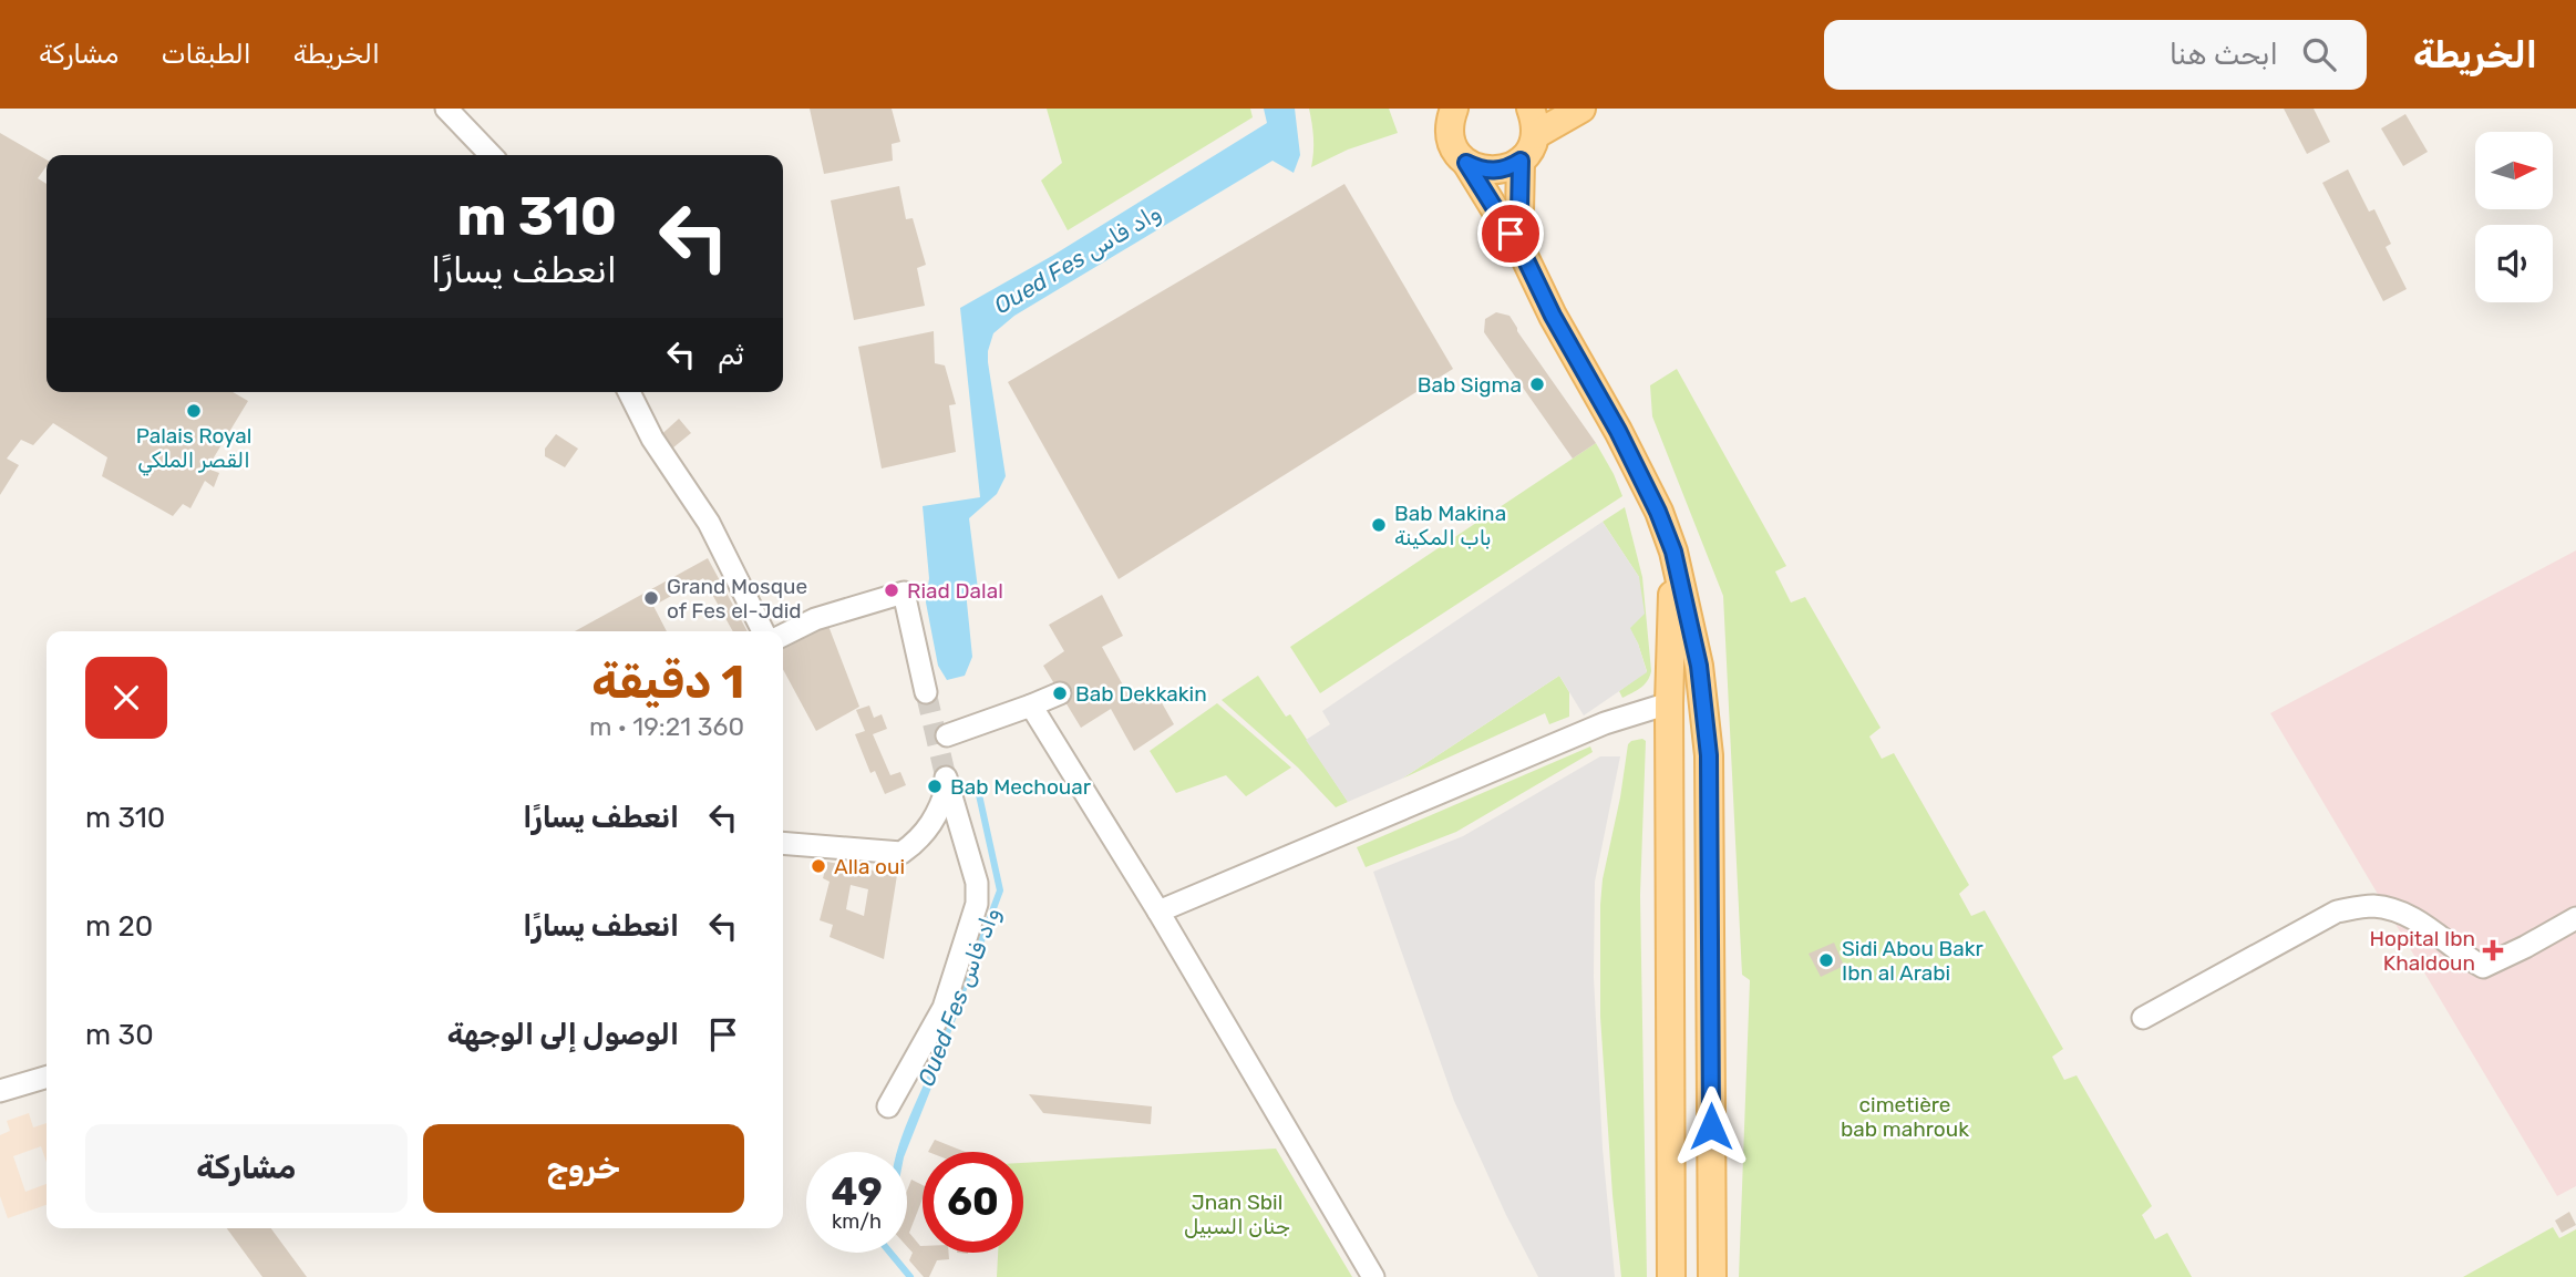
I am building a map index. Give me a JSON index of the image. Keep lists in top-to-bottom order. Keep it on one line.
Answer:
{"water":["Oued Fes واد فاس"],"parks":["cimetière bab mahrouk","Jnan Sbil جنان السبيل"],"places":{"other":["Bab Sigma","Palais Royal القصر الملكي","Bab Makina باب المكينة","Riad Dalal","Grand Mosque of Fes el-Jdid","Bab Dekkakin","Bab Mechouar","Alla oui","Sidi Abou Bakr Ibn al Arabi"],"health":["Hopital Ibn Khaldoun"]},"north":"right","page":{"header":"الخريطة","search":"ابحث هنا","nav":["الخريطة","الطبقات","مشاركة"],"turn":["310 m","انعطف يسارًا"],"then":"ثم","heading":["1 دقيقة","360 m · 19:21"],"list":[{"name":"انعطف يسارًا","value":"310 m"},{"name":"انعطف يسارًا","value":"20 m"},{"name":"الوصول إلى الوجهة","value":"30 m"}],"buttons":["خروج","مشاركة"],"speed":"49 km/h","limit":"60"}}
